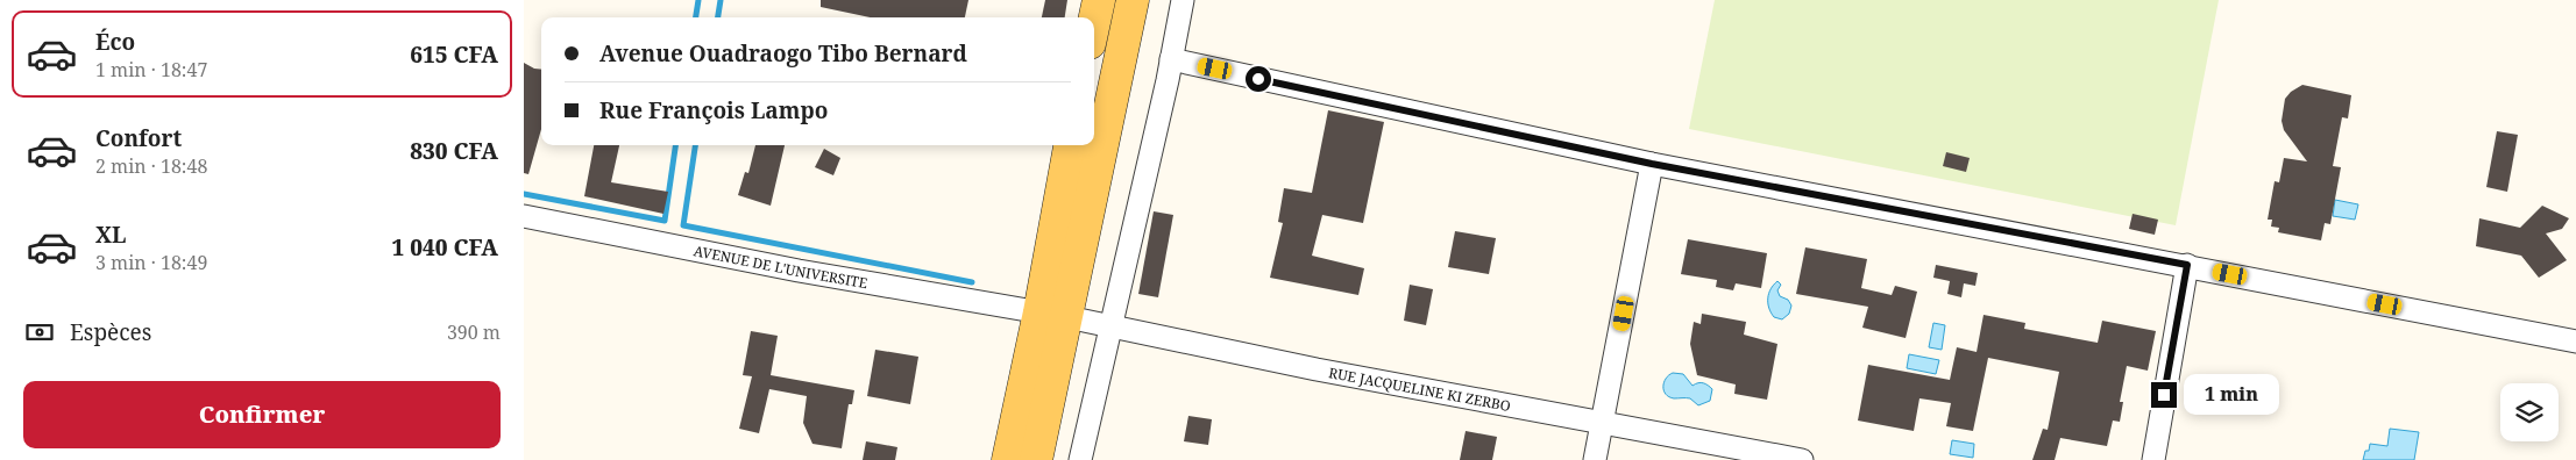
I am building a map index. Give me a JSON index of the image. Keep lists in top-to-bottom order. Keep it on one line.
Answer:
{"streets":{"street":["AVENUE DE L'UNIVERSITE","RUE JACQUELINE KI ZERBO"]},"crossings":[["AVENUE DE L'UNIVERSITE","RUE JACQUELINE KI ZERBO"]],"page":{"list":[{"name":"Éco","note":"1 min · 18:47","value":"615 CFA"},{"name":"Confort","note":"2 min · 18:48","value":"830 CFA"},{"name":"XL","note":"3 min · 18:49","value":"1 040 CFA"}],"banner":["Avenue Ouadraogo Tibo Bernard","Rue François Lampo"],"pay":["Espèces","390 m"],"buttons":"Confirmer","bubble":"1 min"}}
